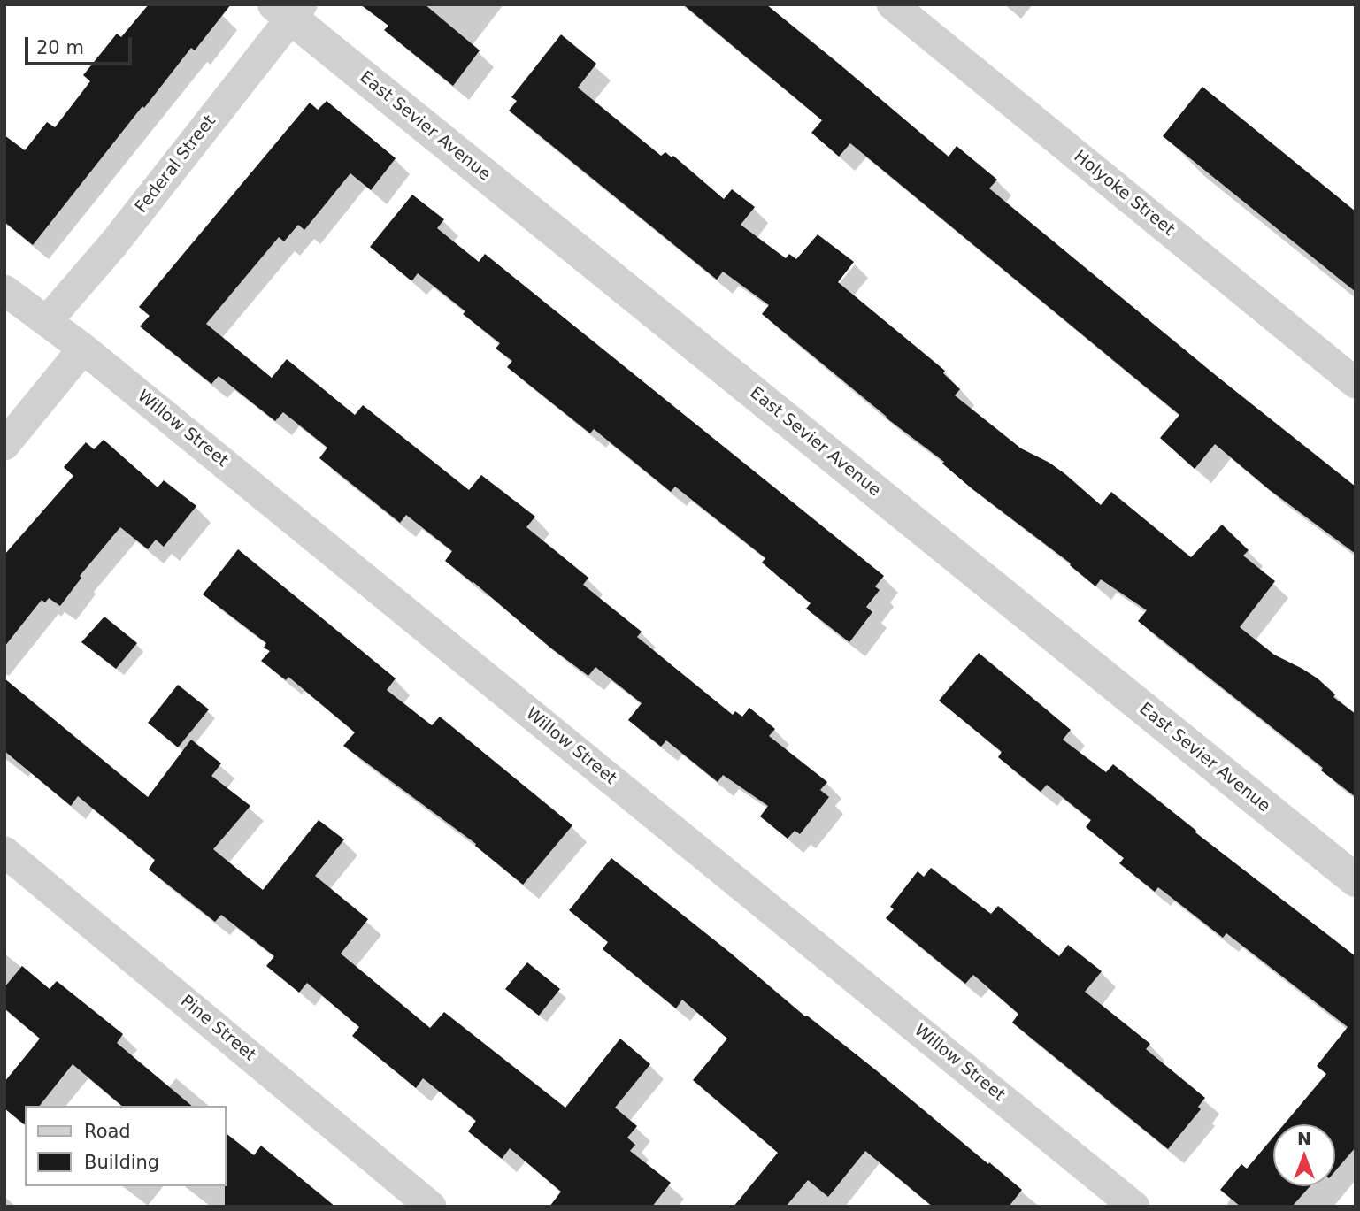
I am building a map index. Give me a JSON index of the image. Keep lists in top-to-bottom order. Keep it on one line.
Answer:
{"streets":{"street":["East Sevier Avenue","Federal Street","Holyoke Street","Willow Street","Pine Street"]},"crossings":[["East Sevier Avenue","Federal Street"],["Federal Street","Willow Street"]],"legend":["Road","Building"],"scale_bar":"20 m","north":"top"}
